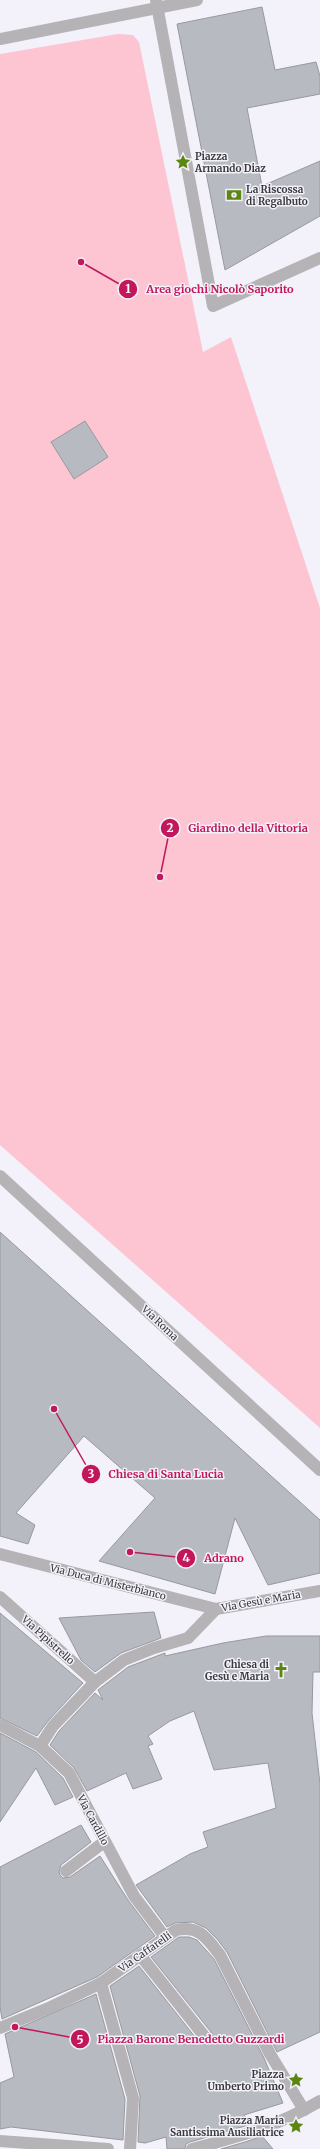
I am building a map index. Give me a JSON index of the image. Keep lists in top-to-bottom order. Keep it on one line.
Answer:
{"streets":{"street":["Via Roma","Via Duca di Misterbianco","Via Gesù e Maria","Via Pipistrello","Via Cardillo","Via Caffarelli"]},"crossings":[["Via Duca di Misterbianco","Via Gesù e Maria"],["Via Gesù e Maria","Via Pipistrello"],["Via Gesù e Maria","Via Cardillo"],["Via Cardillo","Via Caffarelli"]],"places":{"place":["Piazza Armando Diaz","Piazza Umberto Primo","Piazza Maria Santissima Ausiliatrice"],"bank":["La Riscossa di Regalbuto"],"other":["Area giochi Nicolò Saporito","Giardino della Vittoria","Chiesa di Santa Lucia","Adrano","Piazza Barone Benedetto Guzzardi"],"church":["Chiesa di Gesù e Maria"]}}
